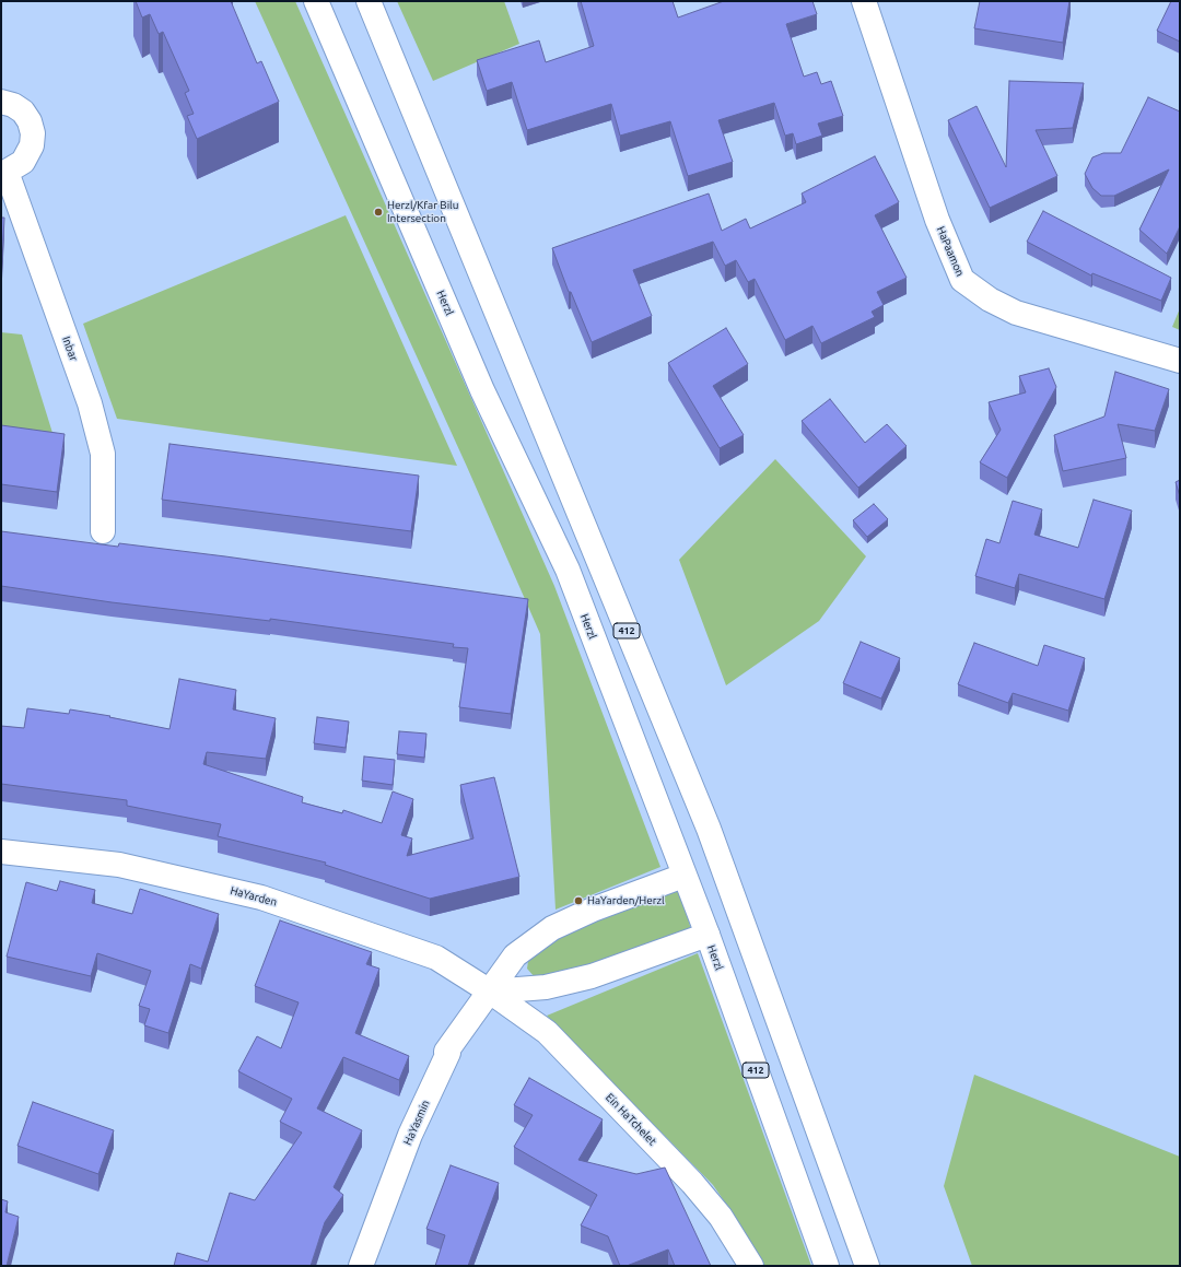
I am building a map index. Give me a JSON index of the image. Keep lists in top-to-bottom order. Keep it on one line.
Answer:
{"streets":{"main road":["HaPaamon","Herzl","Inbar","412","HaYarden","Ein HaTchelet","HaYasmin"]},"crossings":[["Herzl","HaYasmin"],["HaYarden","Ein HaTchelet"],["HaYarden","HaYasmin"],["Ein HaTchelet","HaYasmin"]],"places":["Herzl/Kfar Bilu Intersection","HaYarden/Herzl"]}
